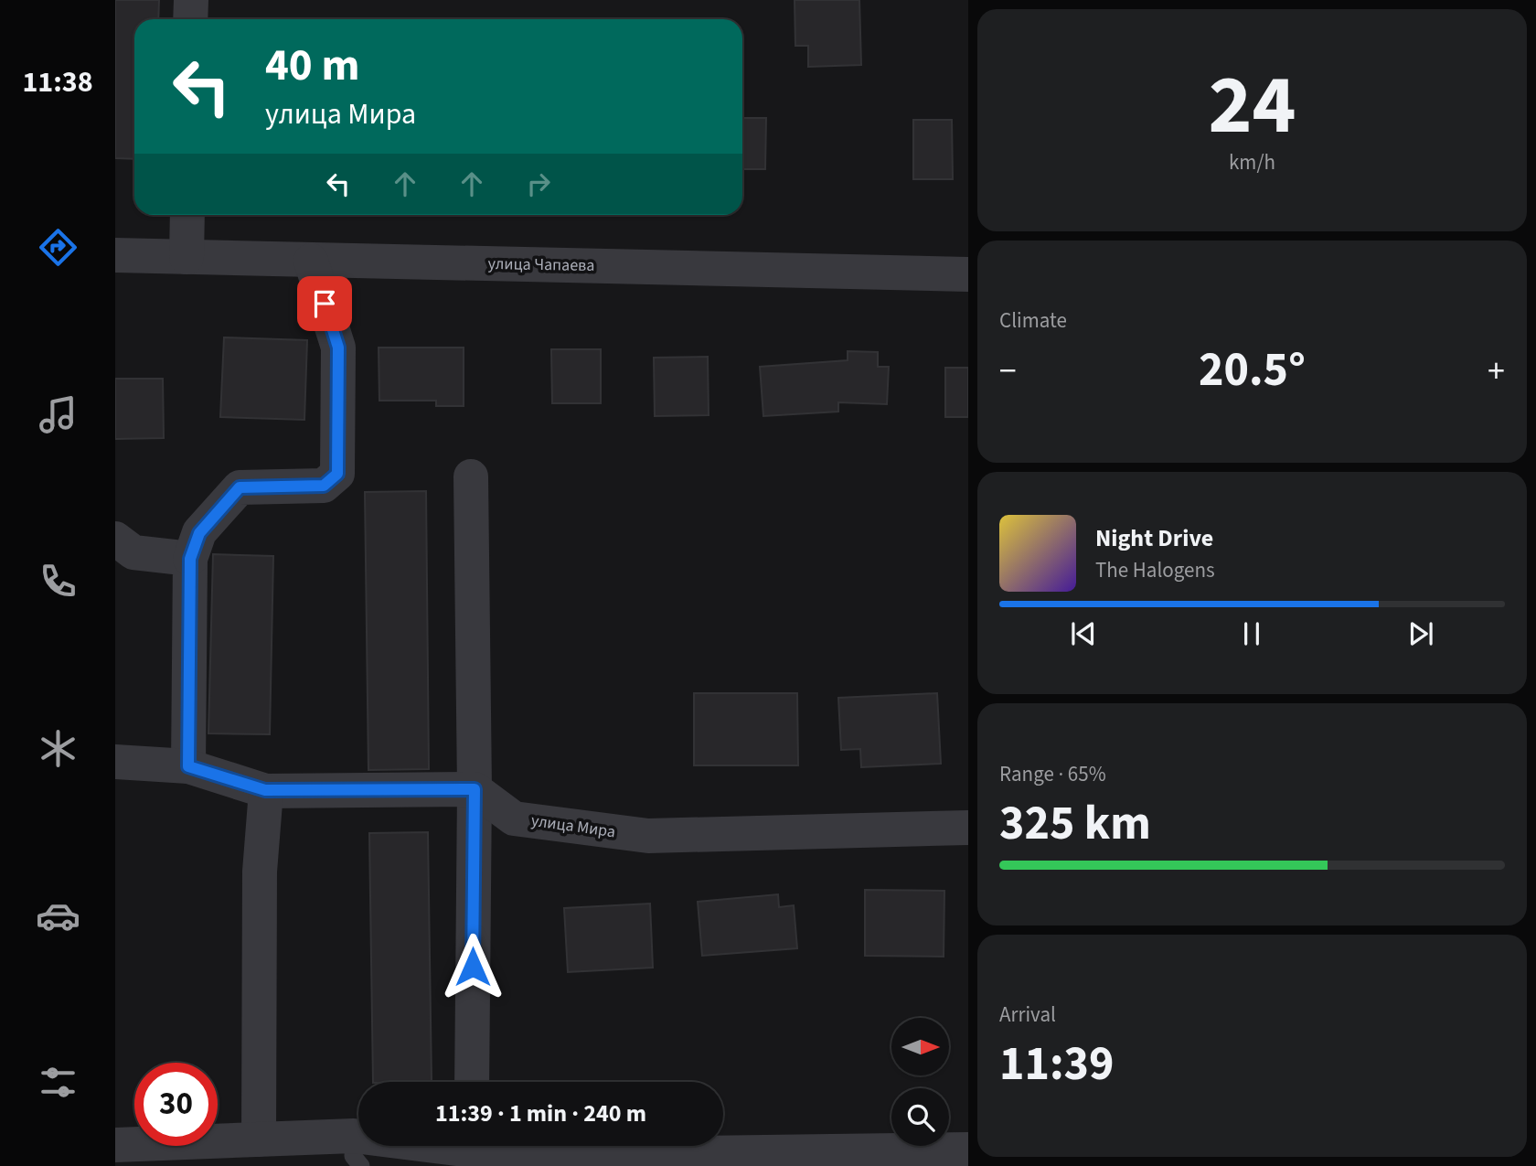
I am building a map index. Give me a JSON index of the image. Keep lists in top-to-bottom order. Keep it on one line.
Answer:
{"streets":{"street":["улица Чапаева","улица Мира"]},"north":"right","page":{"tabs":"11:38","tile":[["24","km/h"],"Climate",["Range · 65%","325 km"],["Arrival","11:39"]],"turn":["40 m","улица Мира"],"heat":["−","20.5°","+"],"song":["Night Drive","The Halogens"],"limit":"30","trip":"11:39 · 1 min · 240 m"}}
